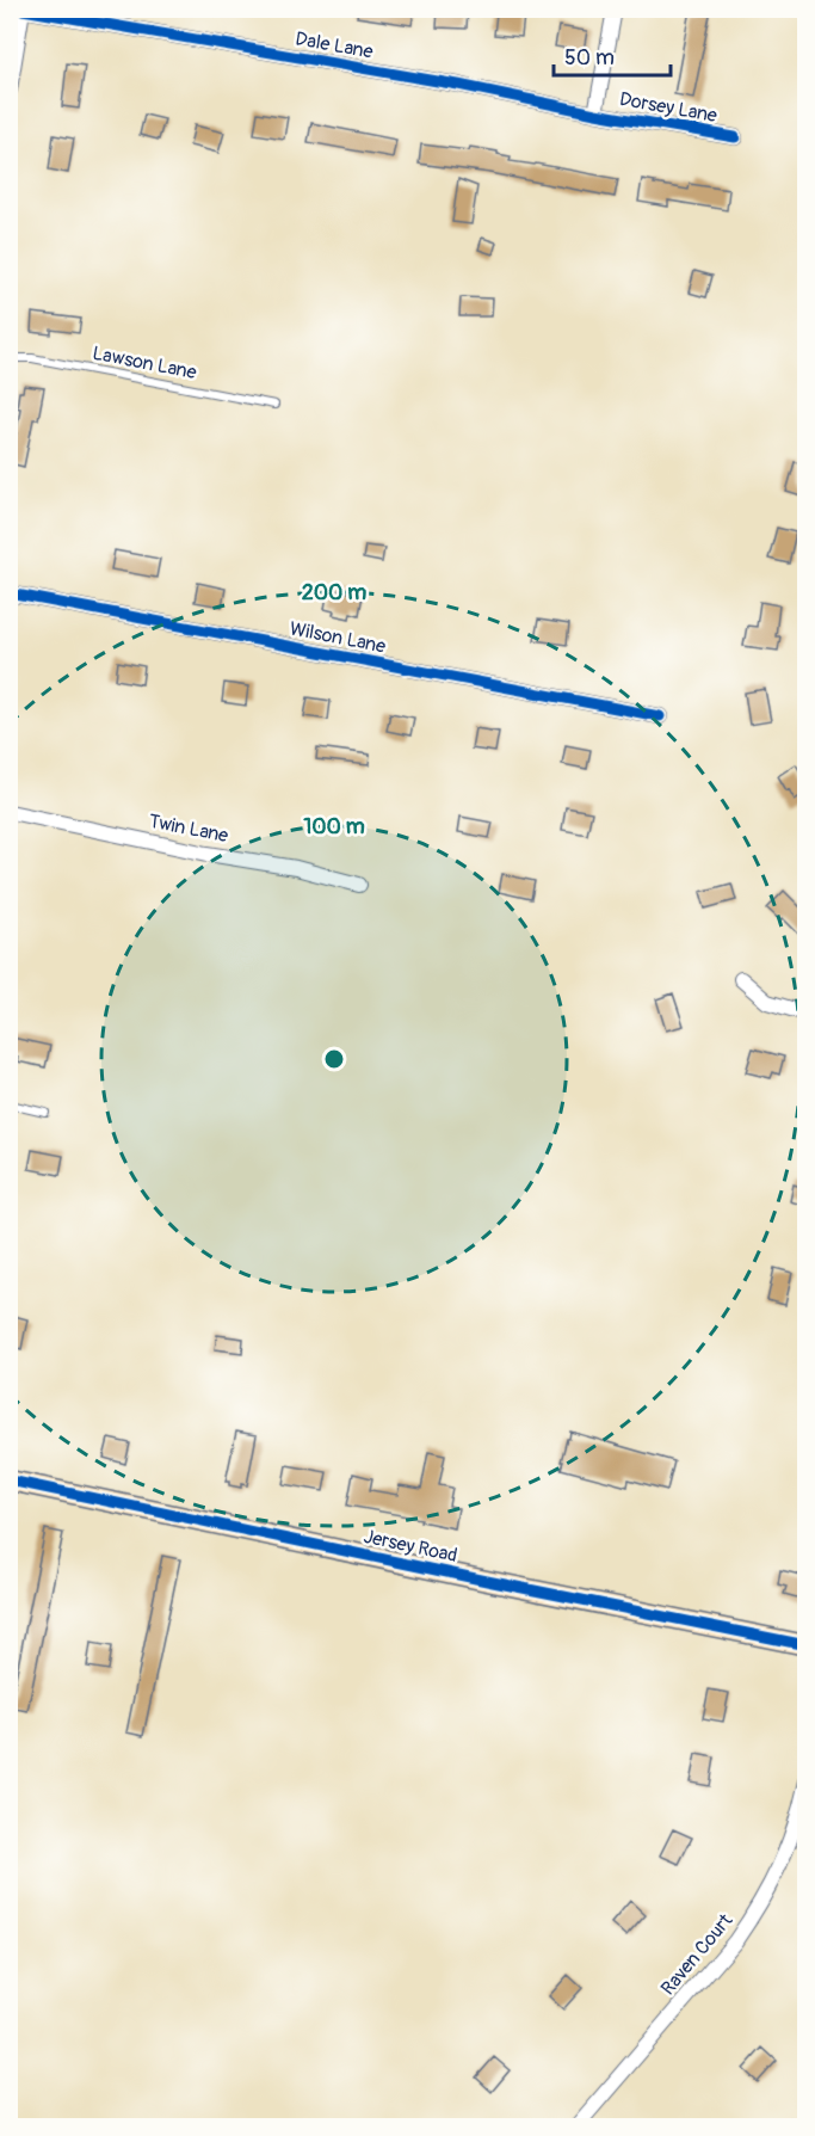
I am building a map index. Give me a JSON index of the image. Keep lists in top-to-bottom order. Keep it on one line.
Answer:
{"streets":{"street":["Dale Lane","Dorsey Lane","Wilson Lane","Twin Lane","Jersey Road","Raven Court"],"lane":["Lawson Lane"]},"crossings":[["Dale Lane","Dorsey Lane"]],"scale_bar":"50 m","rings":["200 m","100 m"]}
